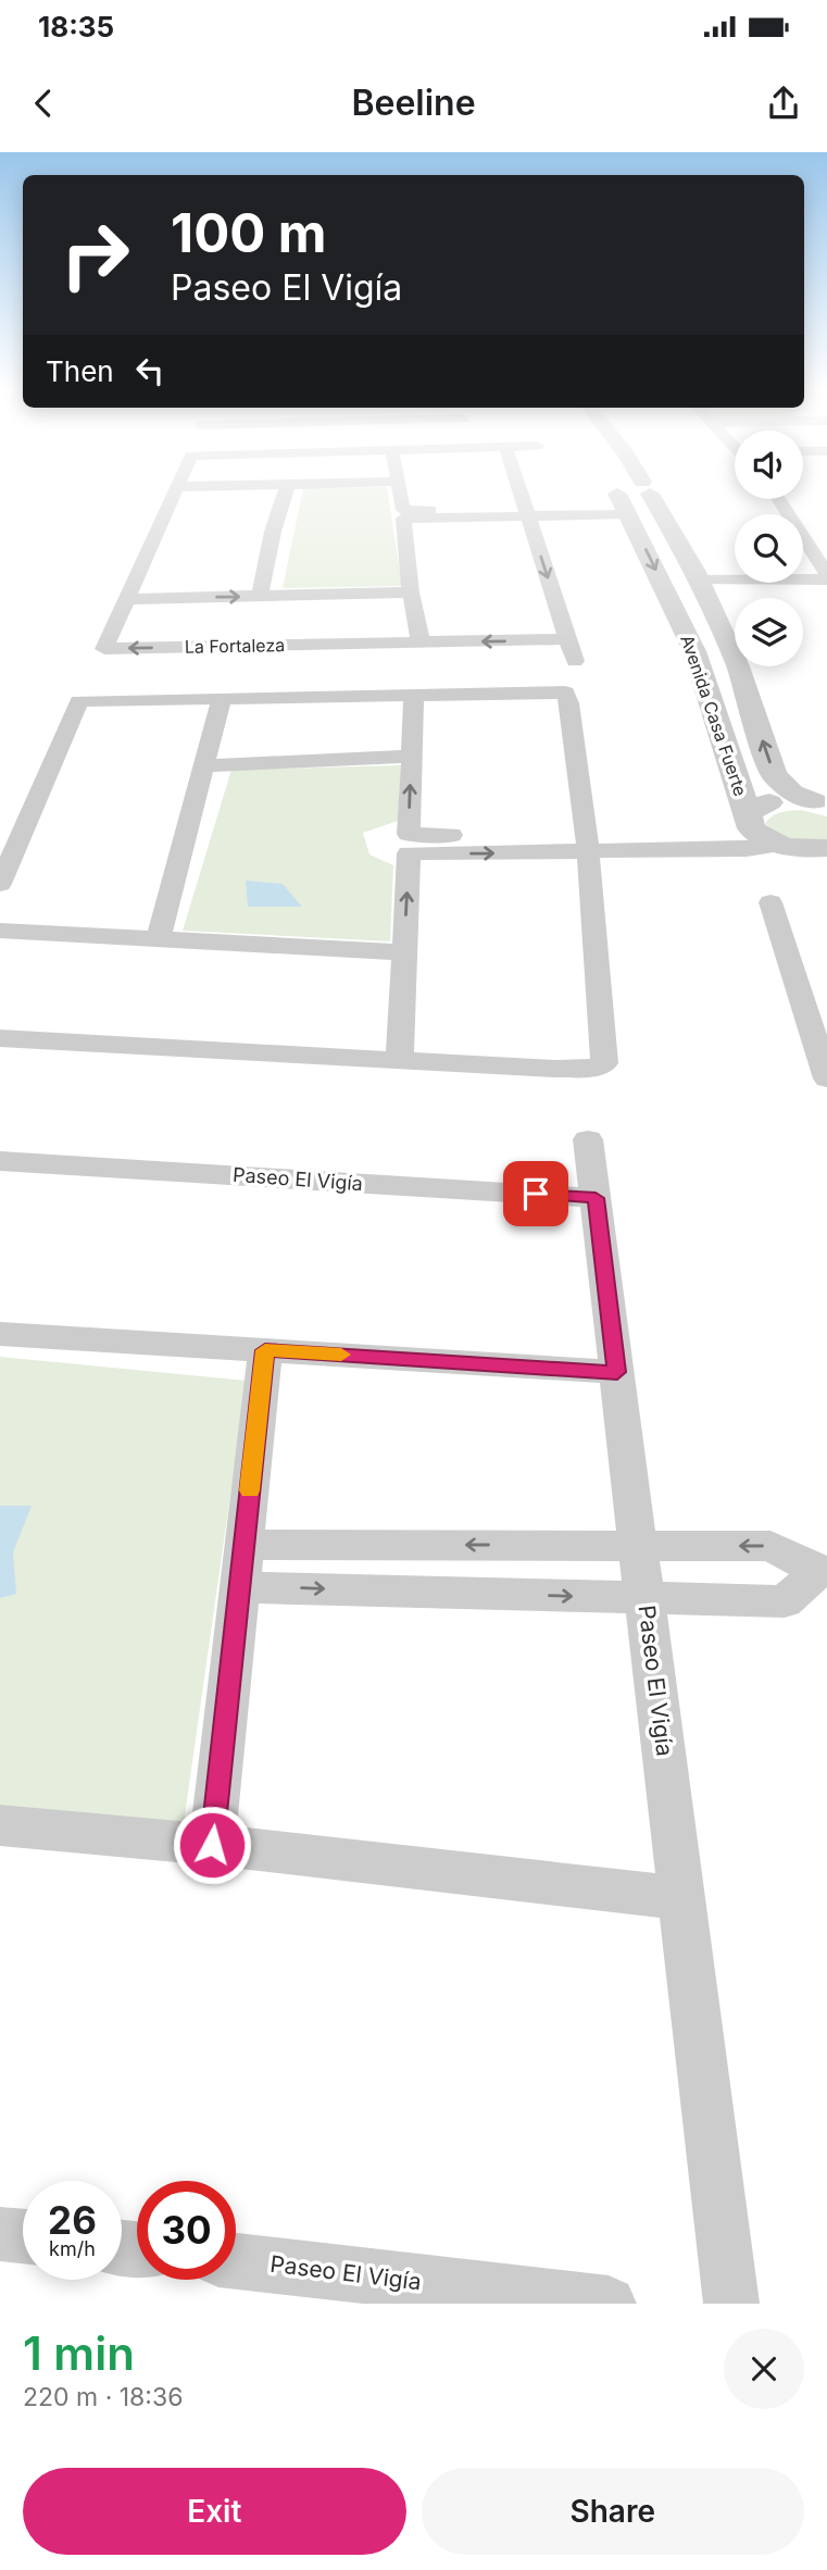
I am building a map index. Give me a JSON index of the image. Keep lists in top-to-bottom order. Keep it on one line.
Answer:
{"streets":{"street":["La Fortaleza","Avenida Casa Fuerte","Paseo El Vigía"]},"page":{"status":"18:35","header":"Beeline","turn":["100 m","Paseo El Vigía"],"then":"Then","speed":"26 km/h","limit":"30","heading":["1 min","220 m · 18:36"],"buttons":["Exit","Share"]}}
